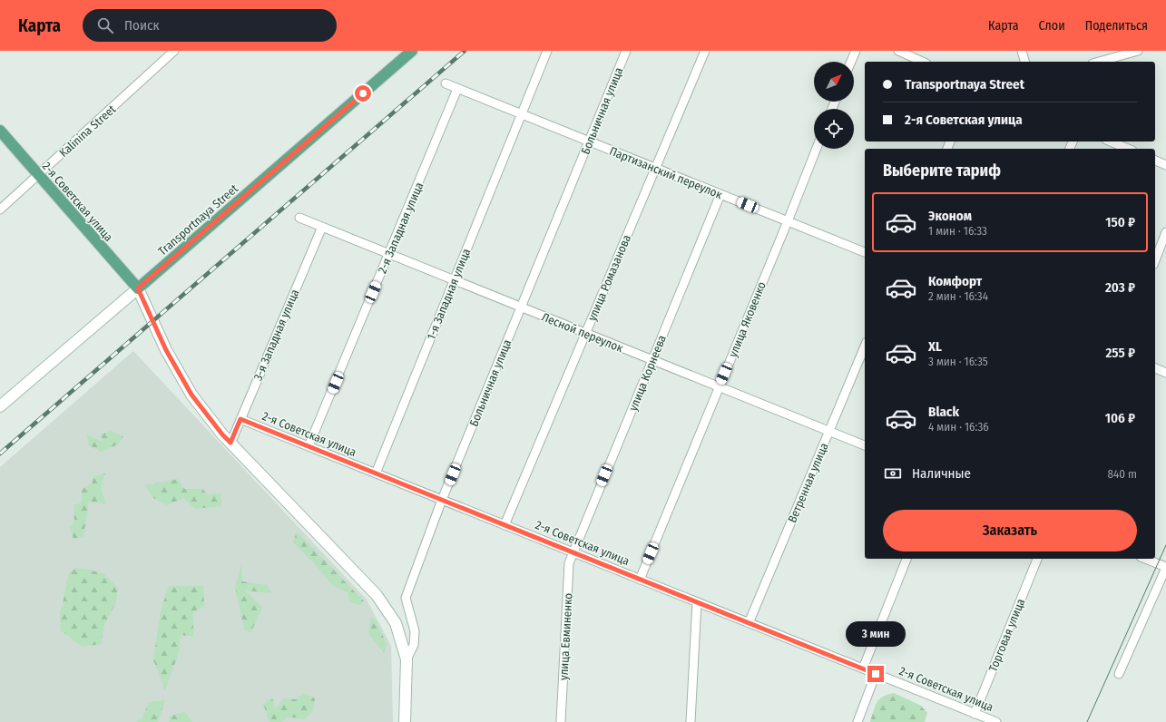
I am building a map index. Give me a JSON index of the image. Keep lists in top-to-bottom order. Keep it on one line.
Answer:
{"streets":{"main road":["Больничная улица","2-я Советская улица","Transportnaya Street"],"street":["Kalinina Street","Партизанский переулок","2-я Западная улица","улица Ромазанова","1-я Западная улица","улица Яковенко","Лесной переулок","3-я Западная улица","улица Корнеева","Ветренная улица","Торговая улица","улица Евминенко"]},"crossings":[["Больничная улица","Партизанский переулок"],["Больничная улица","2-я Советская улица"],["Больничная улица","Лесной переулок"],["Kalinina Street","2-я Советская улица"],["Партизанский переулок","2-я Западная улица"],["Партизанский переулок","улица Ромазанова"],["Партизанский переулок","1-я Западная улица"],["Партизанский переулок","улица Яковенко"],["Партизанский переулок","улица Корнеева"],["2-я Советская улица","Transportnaya Street"],["2-я Советская улица","2-я Западная улица"],["2-я Советская улица","улица Ромазанова"],["2-я Советская улица","1-я Западная улица"],["2-я Советская улица","улица Яковенко"],["2-я Советская улица","3-я Западная улица"],["2-я Советская улица","улица Корнеева"],["2-я Советская улица","Ветренная улица"],["2-я Советская улица","Торговая улица"],["2-я Советская улица","улица Евминенко"],["2-я Западная улица","Лесной переулок"],["улица Ромазанова","Лесной переулок"],["1-я Западная улица","Лесной переулок"],["улица Яковенко","Лесной переулок"],["Лесной переулок","3-я Западная улица"],["Лесной переулок","улица Корнеева"],["Лесной переулок","Ветренная улица"],["улица Корнеева","улица Евминенко"]],"north":"top right","page":{"header":"Карта","search":"Поиск","nav":["Карта","Слои","Поделиться"],"banner":["Transportnaya Street","2-я Советская улица"],"heading":"Выберите тариф","list":[{"name":"Эконом","note":"1 мин · 16:33","value":"150 ₽"},{"name":"Комфорт","note":"2 мин · 16:34","value":"203 ₽"},{"name":"XL","note":"3 мин · 16:35","value":"255 ₽"},{"name":"Black","note":"4 мин · 16:36","value":"106 ₽"}],"pay":["Наличные","840 m"],"buttons":"Заказать","bubble":"3 мин"}}
